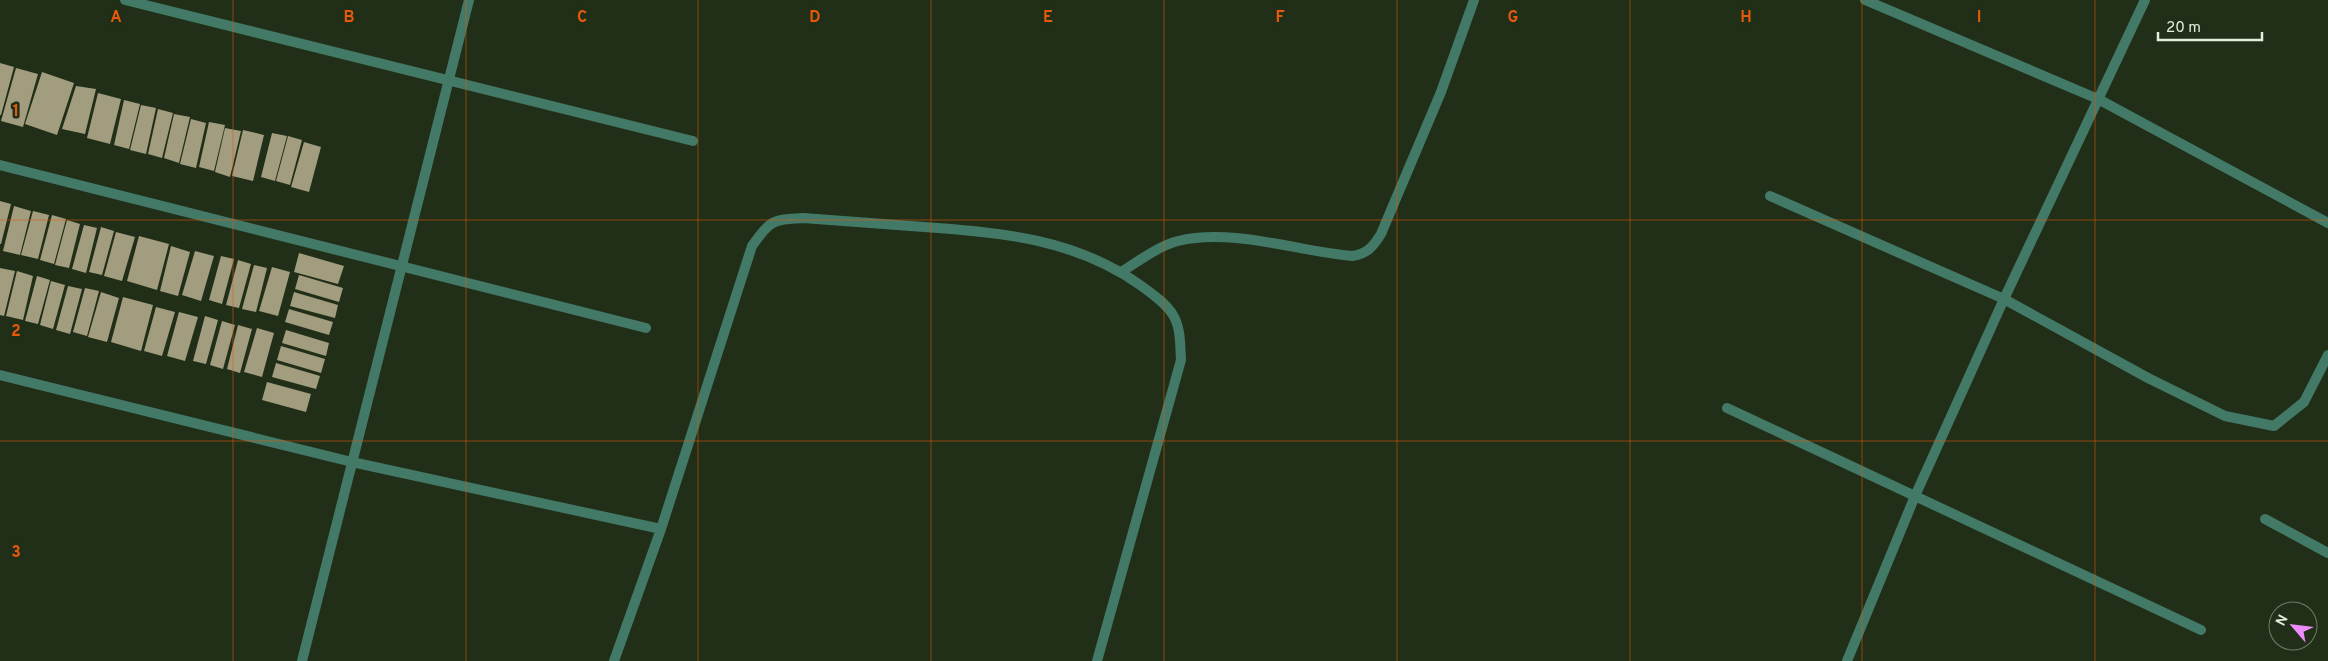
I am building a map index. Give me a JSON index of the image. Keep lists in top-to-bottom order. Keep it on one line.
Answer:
{"scale_bar":"20 m","north":"top left","grid":{"columns":["A","B","C","D","E","F","G","H","I"],"rows":["1","2","3"]}}
